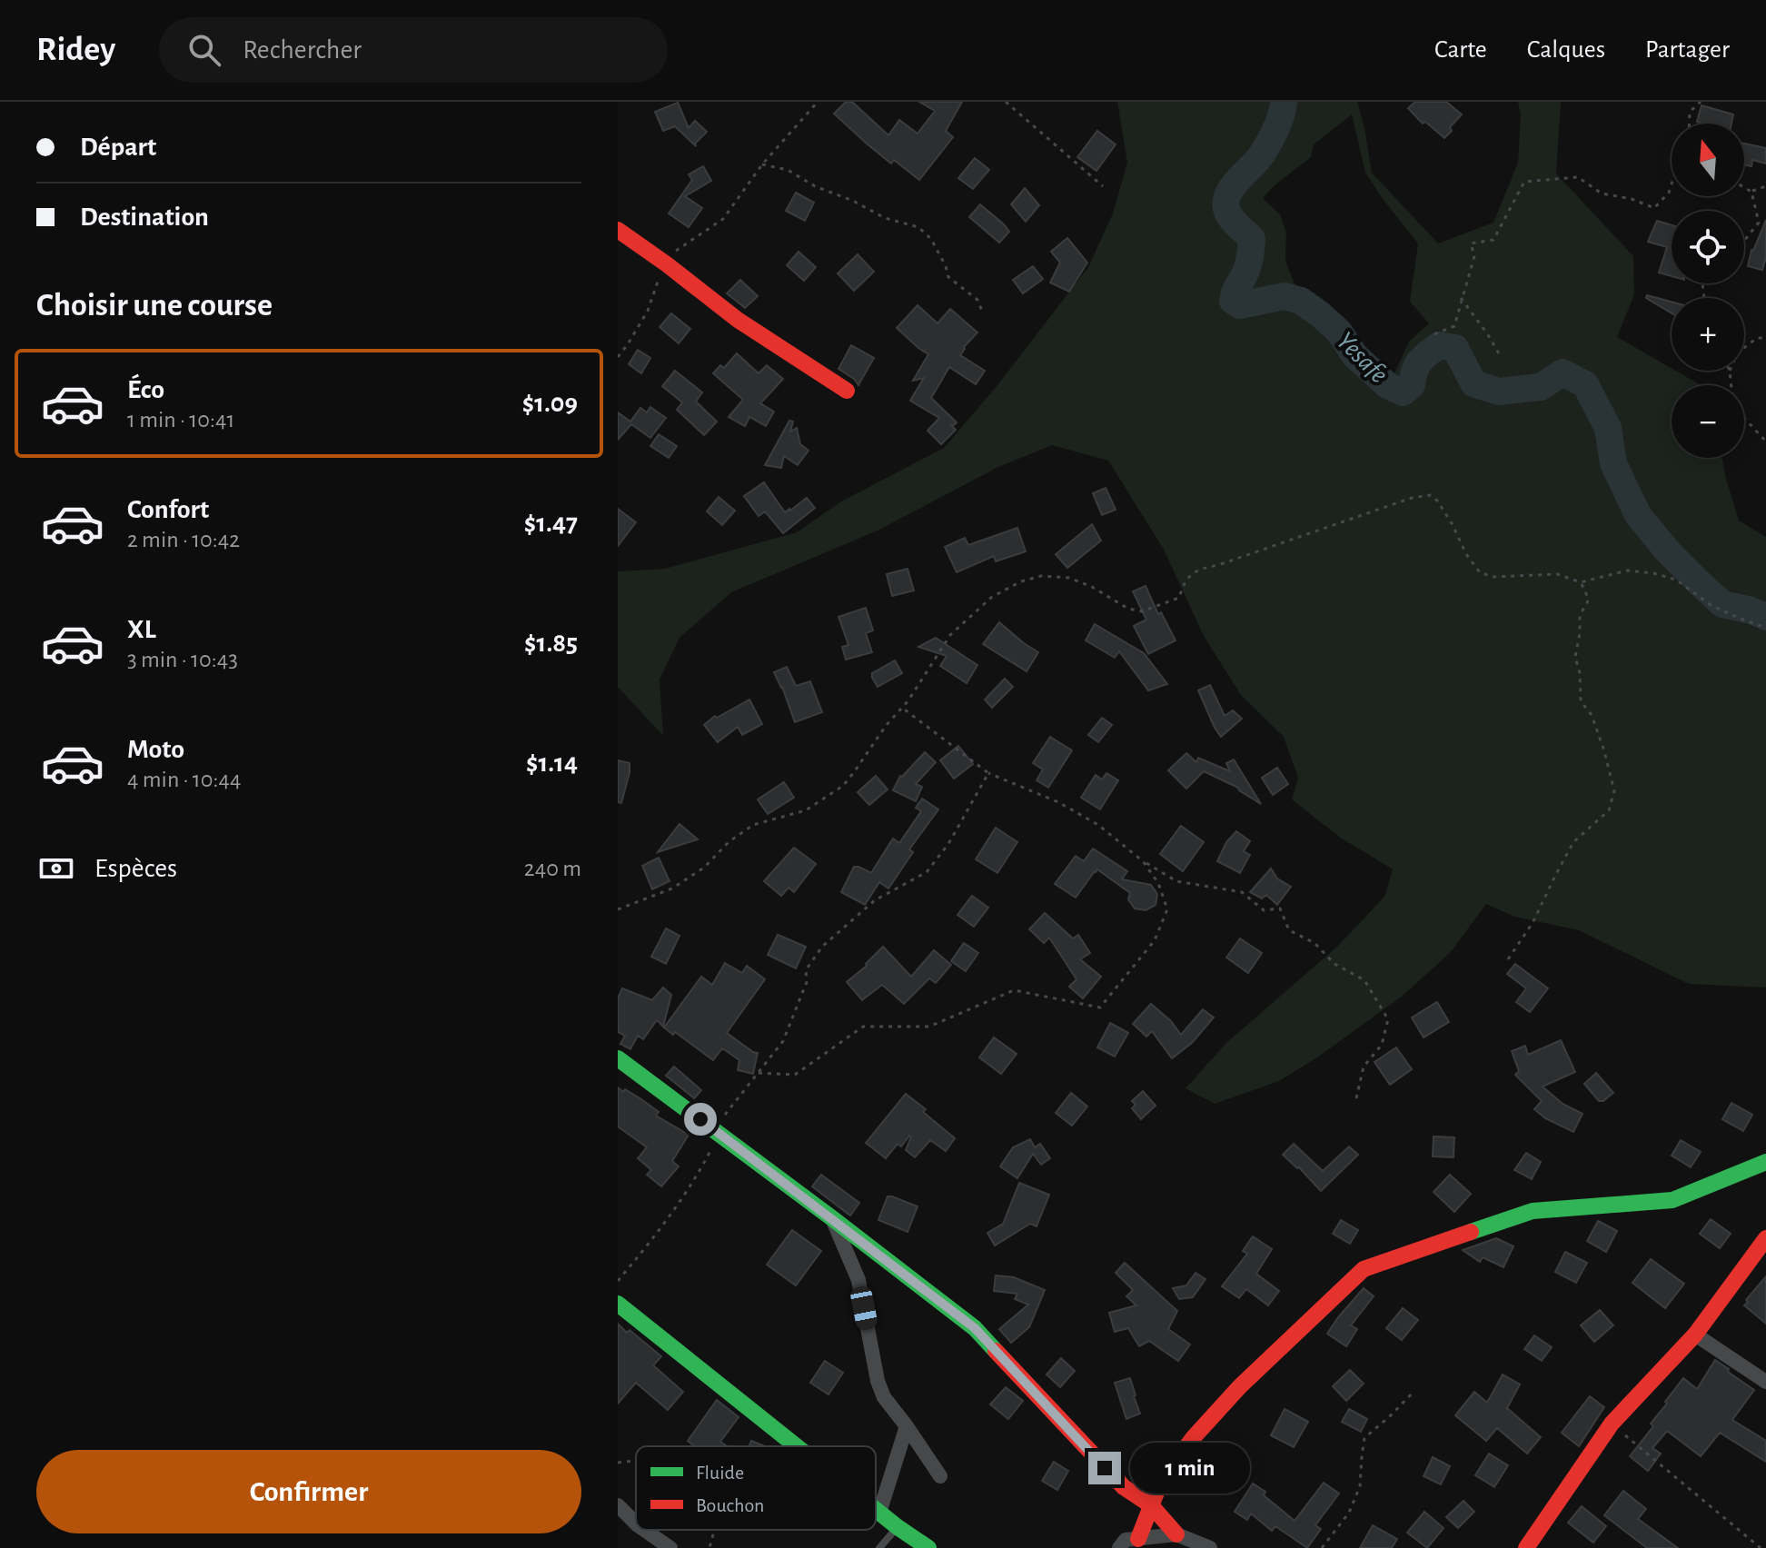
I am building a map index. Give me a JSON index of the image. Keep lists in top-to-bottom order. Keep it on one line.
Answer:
{"water":["Yesafe"],"legend":["Fluide","Bouchon"],"north":"top","page":{"header":"Ridey","search":"Rechercher","nav":["Carte","Calques","Partager"],"banner":["Départ","Destination"],"map_buttons":["+","−"],"heading":"Choisir une course","list":[{"name":"Éco","note":"1 min · 10:41","value":"$1.09"},{"name":"Confort","note":"2 min · 10:42","value":"$1.47"},{"name":"XL","note":"3 min · 10:43","value":"$1.85"},{"name":"Moto","note":"4 min · 10:44","value":"$1.14"}],"pay":["Espèces","240 m"],"buttons":"Confirmer","bubble":"1 min"}}
